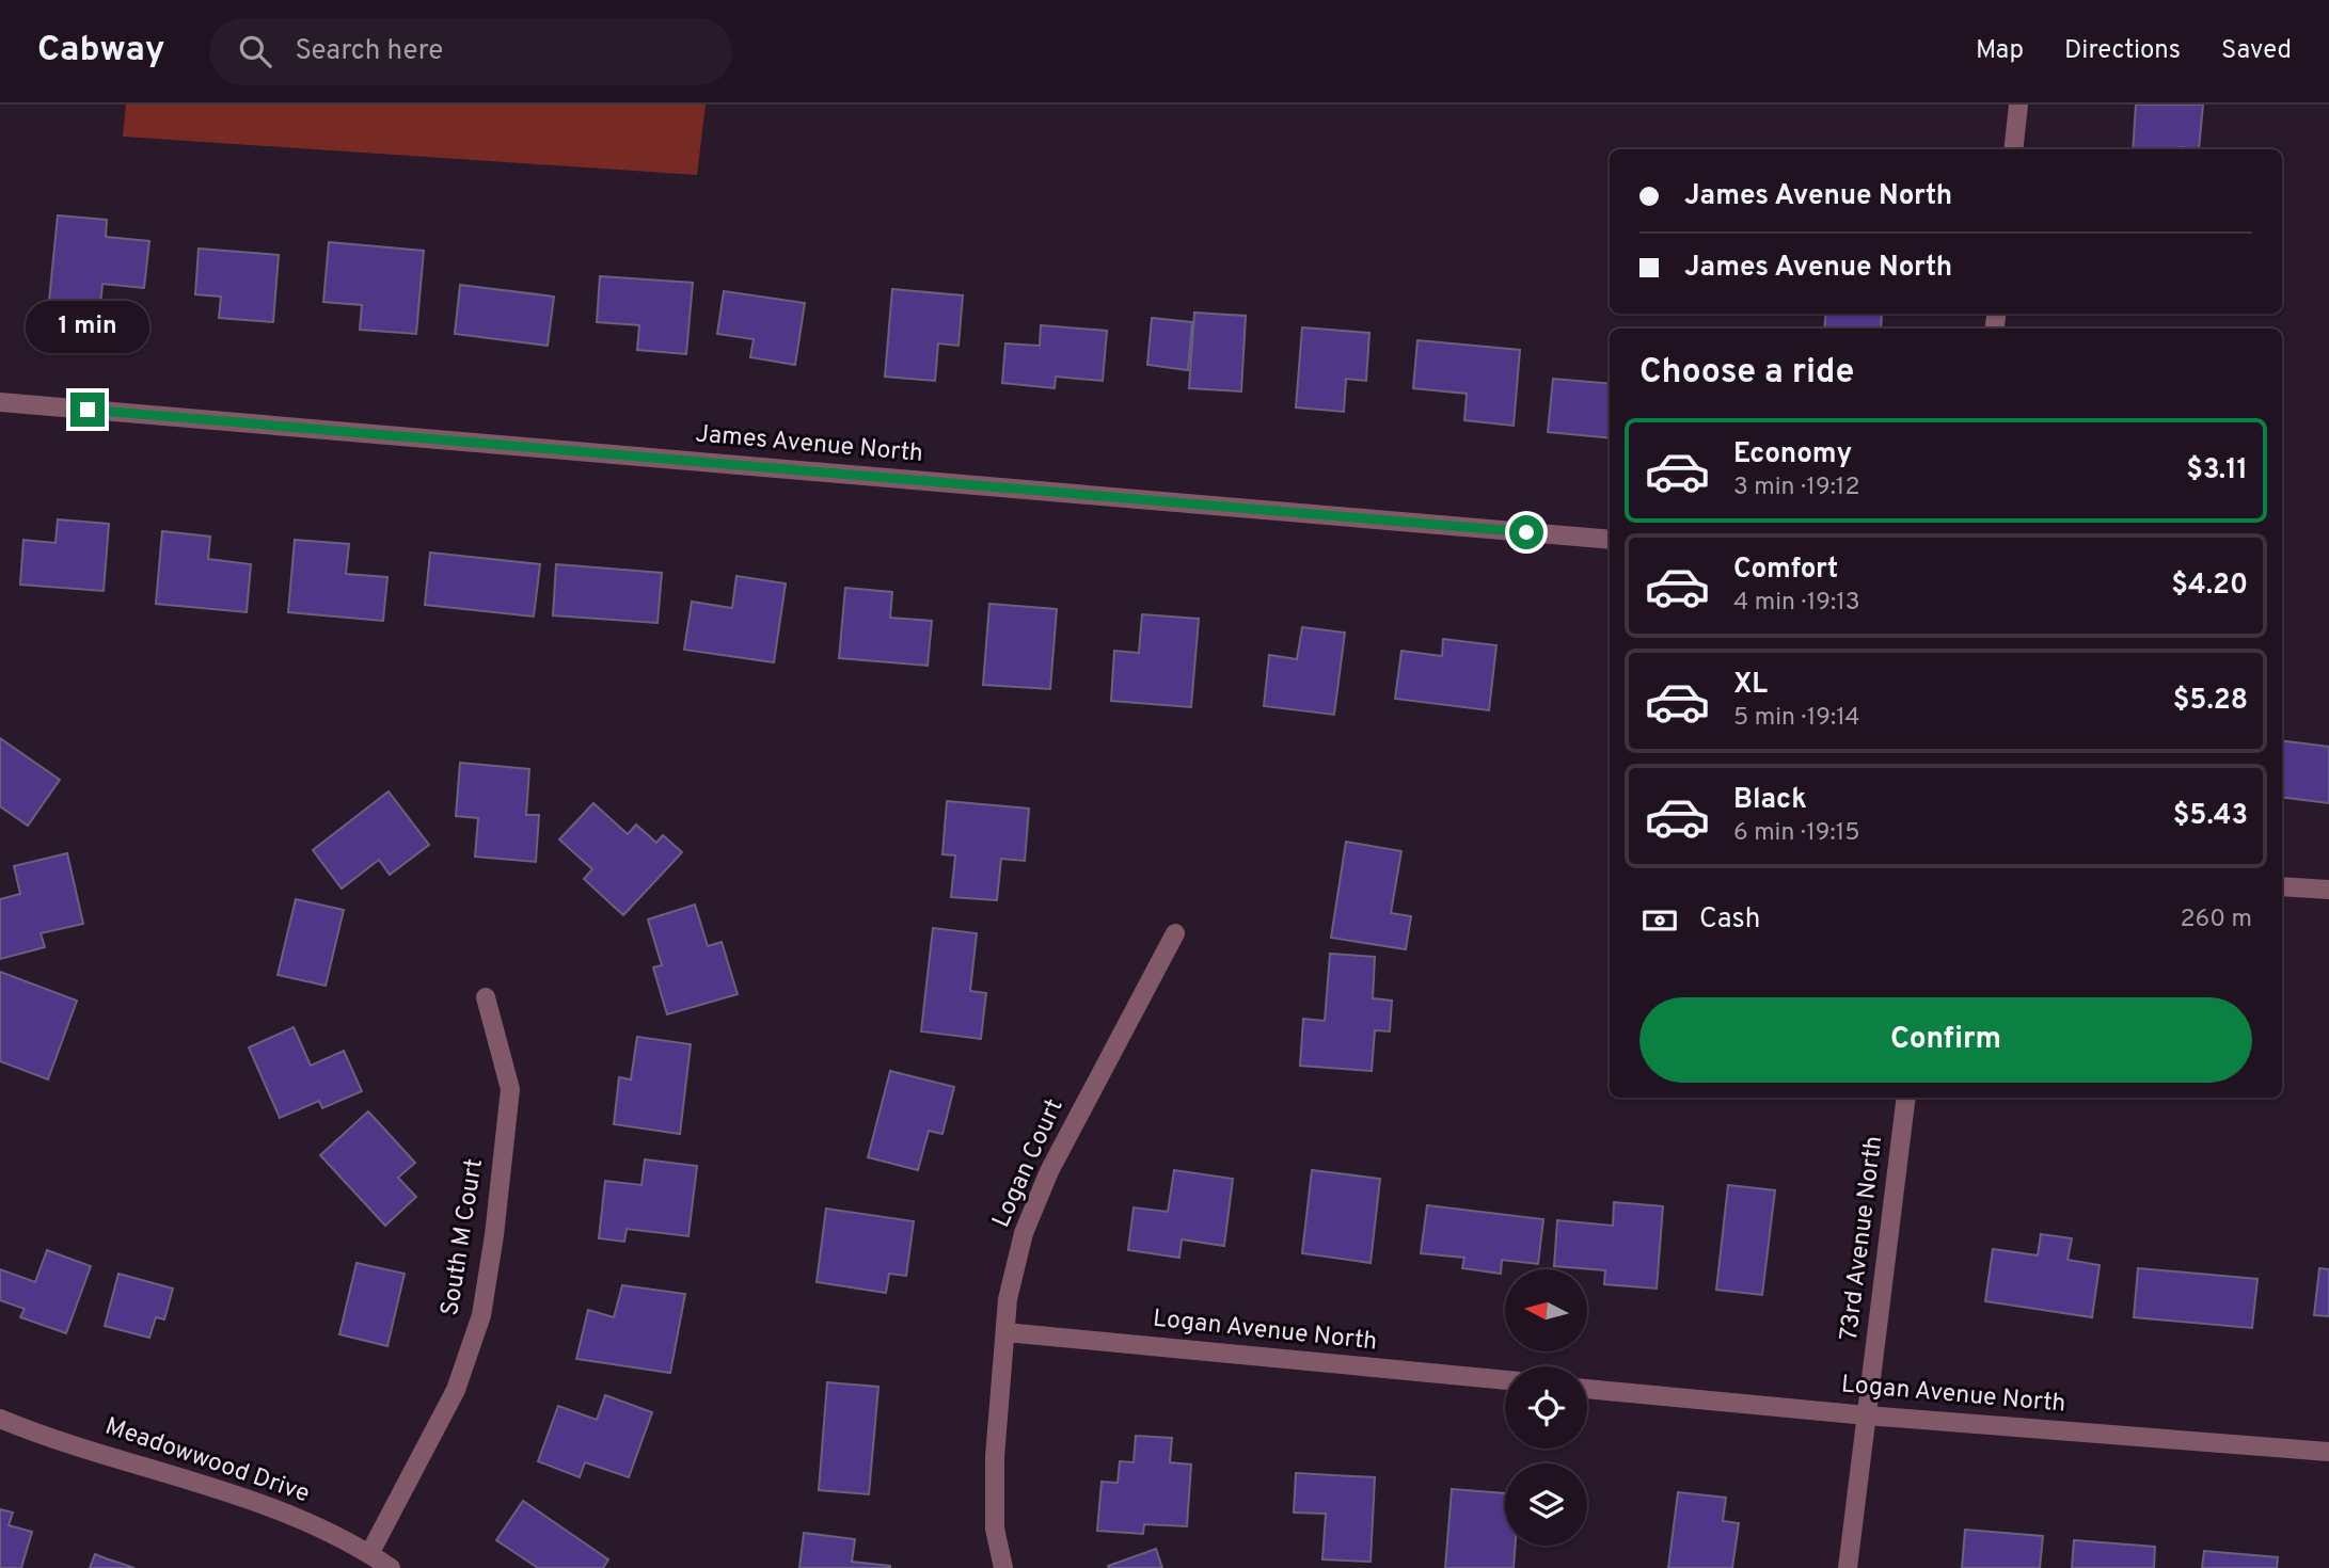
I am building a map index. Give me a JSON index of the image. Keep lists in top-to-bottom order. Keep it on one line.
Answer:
{"streets":{"street":["James Avenue North","Logan Court","South M Court","73rd Avenue North","Logan Avenue North","Meadowwood Drive"]},"crossings":[["Logan Court","Logan Avenue North"],["South M Court","Meadowwood Drive"],["73rd Avenue North","Logan Avenue North"]],"north":"left","page":{"header":"Cabway","search":"Search here","nav":["Map","Directions","Saved"],"banner":["James Avenue North","James Avenue North"],"bubble":"1 min","heading":"Choose a ride","list":[{"name":"Economy","note":"3 min · 19:12","value":"$3.11"},{"name":"Comfort","note":"4 min · 19:13","value":"$4.20"},{"name":"XL","note":"5 min · 19:14","value":"$5.28"},{"name":"Black","note":"6 min · 19:15","value":"$5.43"}],"pay":["Cash","260 m"],"buttons":"Confirm"}}
